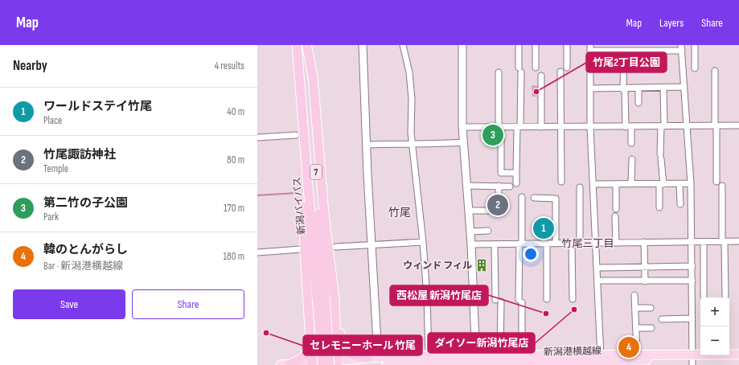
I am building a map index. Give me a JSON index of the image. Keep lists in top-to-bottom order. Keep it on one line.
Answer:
{"streets":{"highway":["7","新潟バイパス"],"main road":["新潟港横越線"]},"crossings":[["新潟バイパス","新潟港横越線"]],"districts":["竹尾","竹尾三丁目"],"places":{"other":["竹尾2丁目公園","ダイソー新潟竹尾店","西松屋 新潟竹尾店","セレモニーホール 竹尾"],"building":["ウィンド フィル"]},"page":{"header":"Map","nav":["Map","Layers","Share"],"heading":["Nearby","4 results"],"list":[{"mark":"1","name":"ワールドステイ竹尾","note":"Place","value":"40 m"},{"mark":"2","name":"竹尾諏訪神社","note":"Temple","value":"80 m"},{"mark":"3","name":"第二竹の子公園","note":"Park","value":"170 m"},{"mark":"4","name":"韓のとんがらし","note":"Bar · 新潟港横越線","value":"180 m"}],"pins":["3","2","1","4"],"buttons":["Save","Share"],"map_buttons":["+","−"]}}
